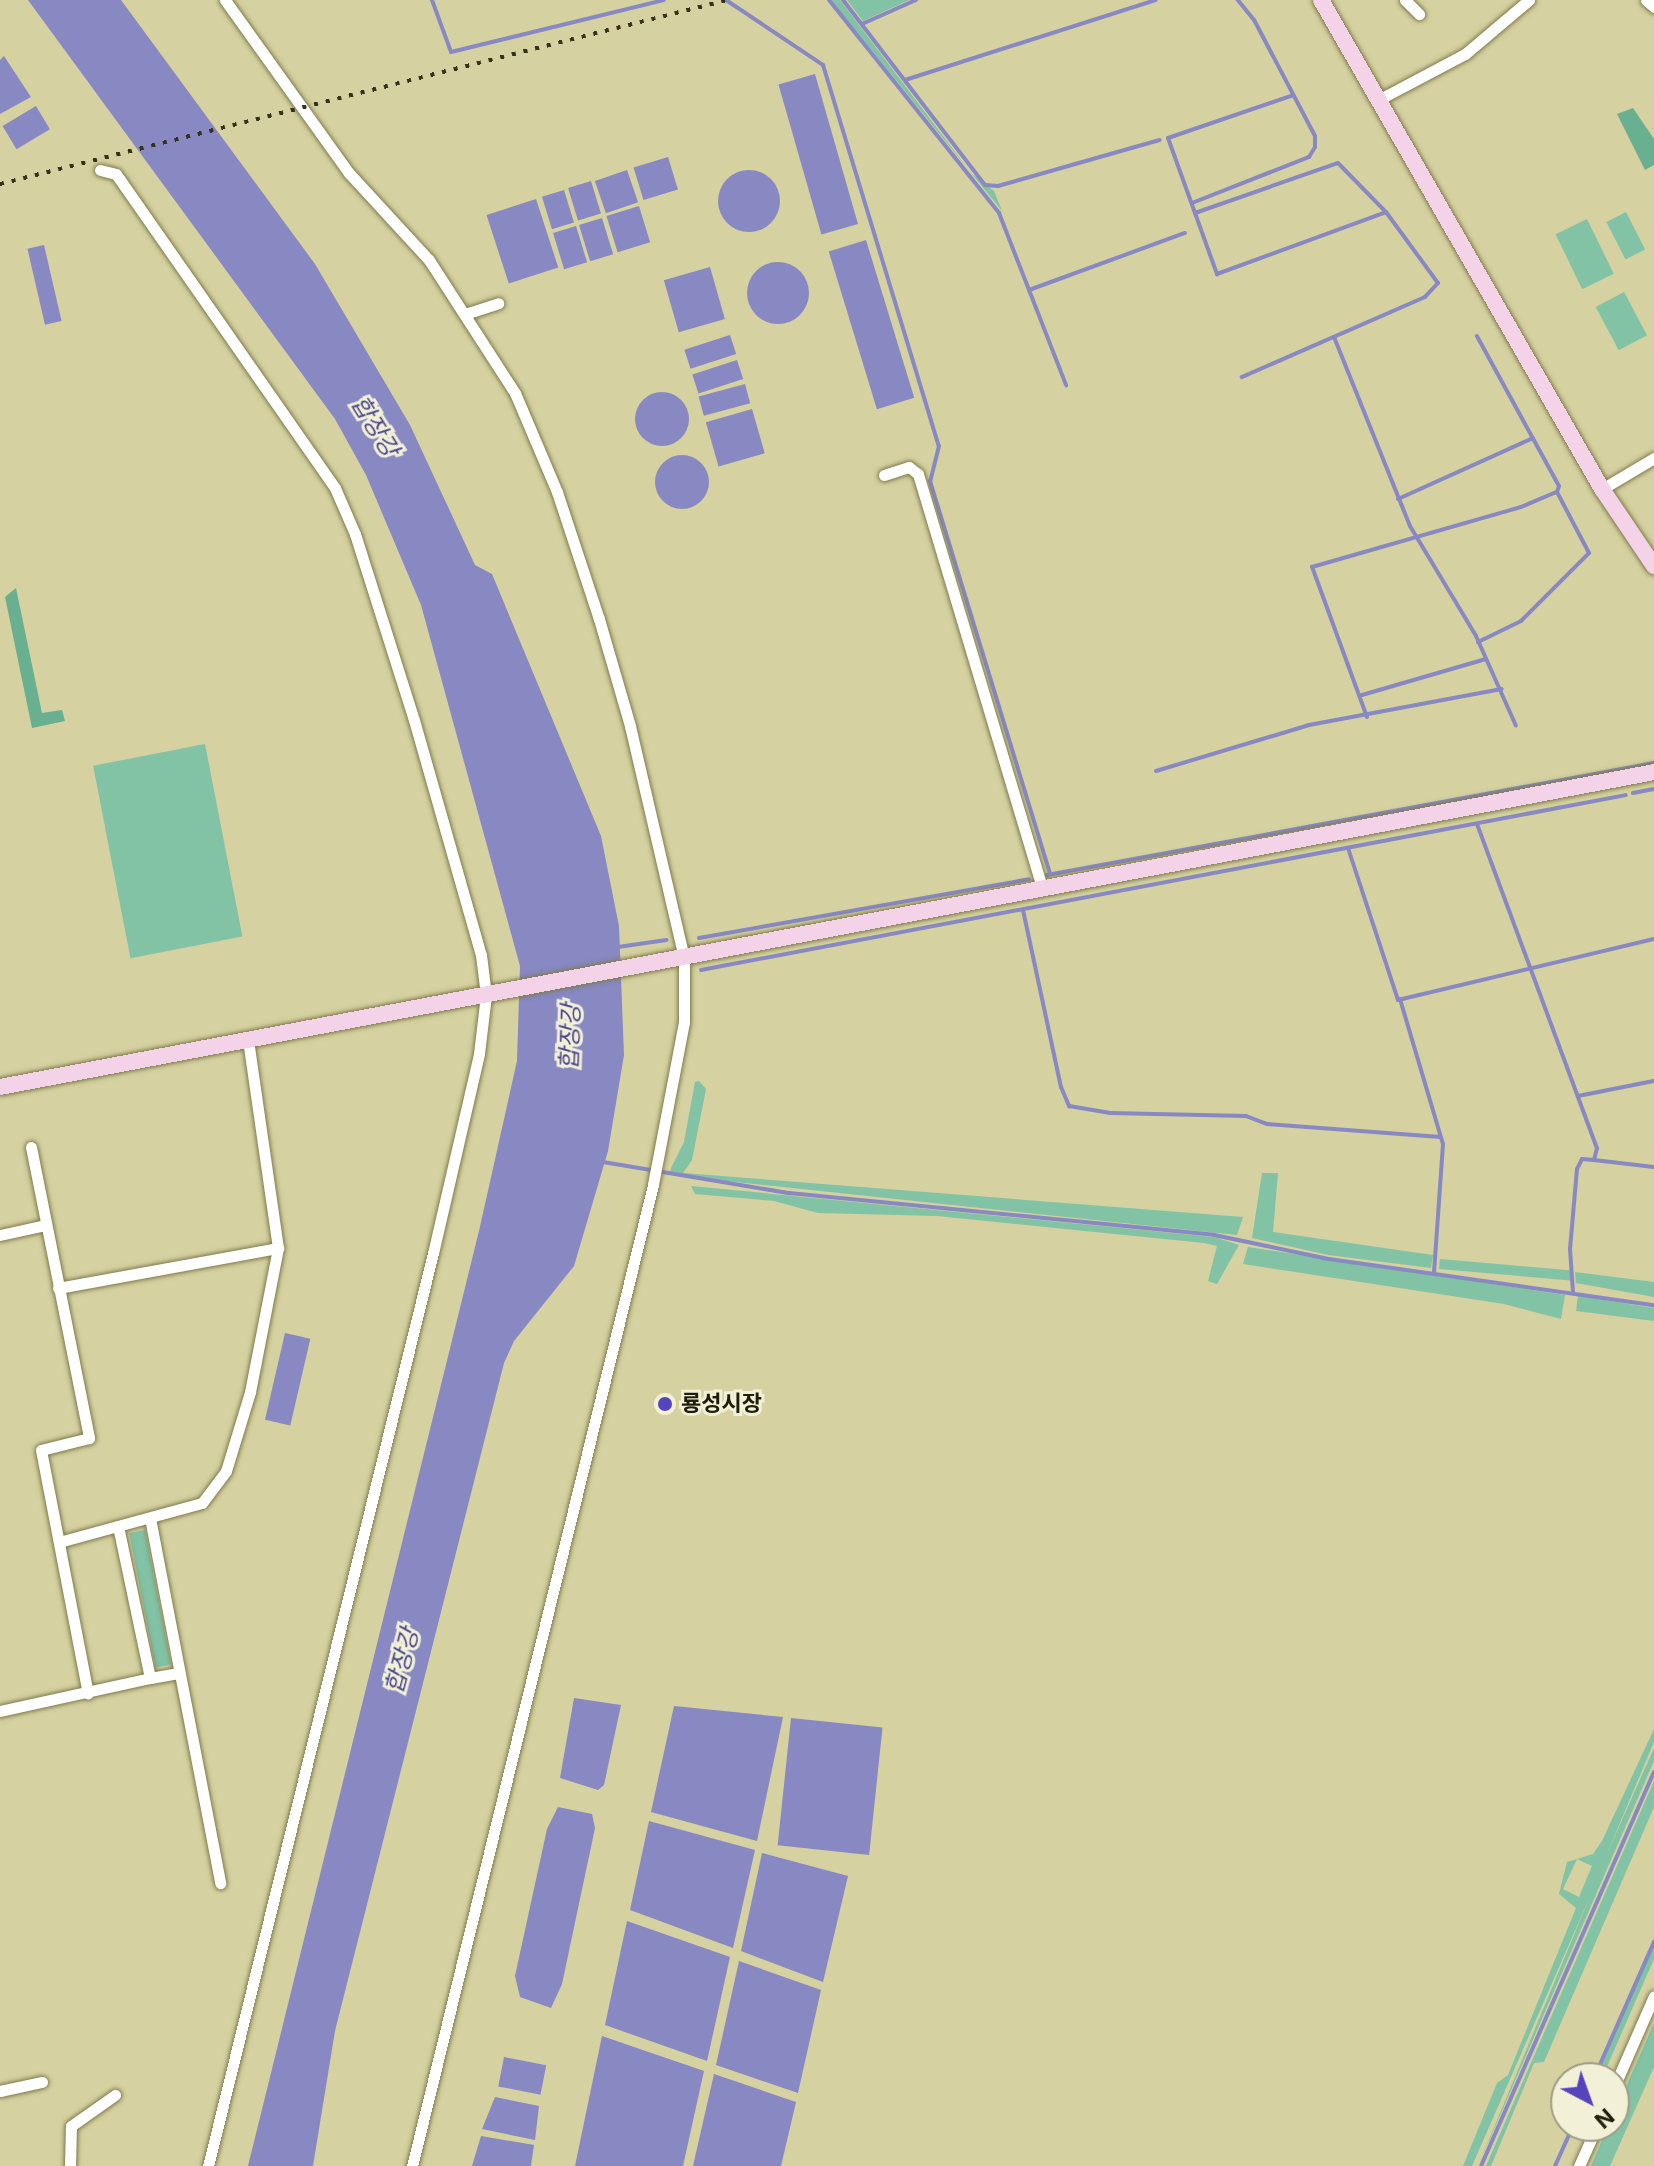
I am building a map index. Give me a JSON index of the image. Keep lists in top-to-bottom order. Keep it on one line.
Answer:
{"water":["합장강"],"places":["룡성시장"],"north":"bottom right"}
